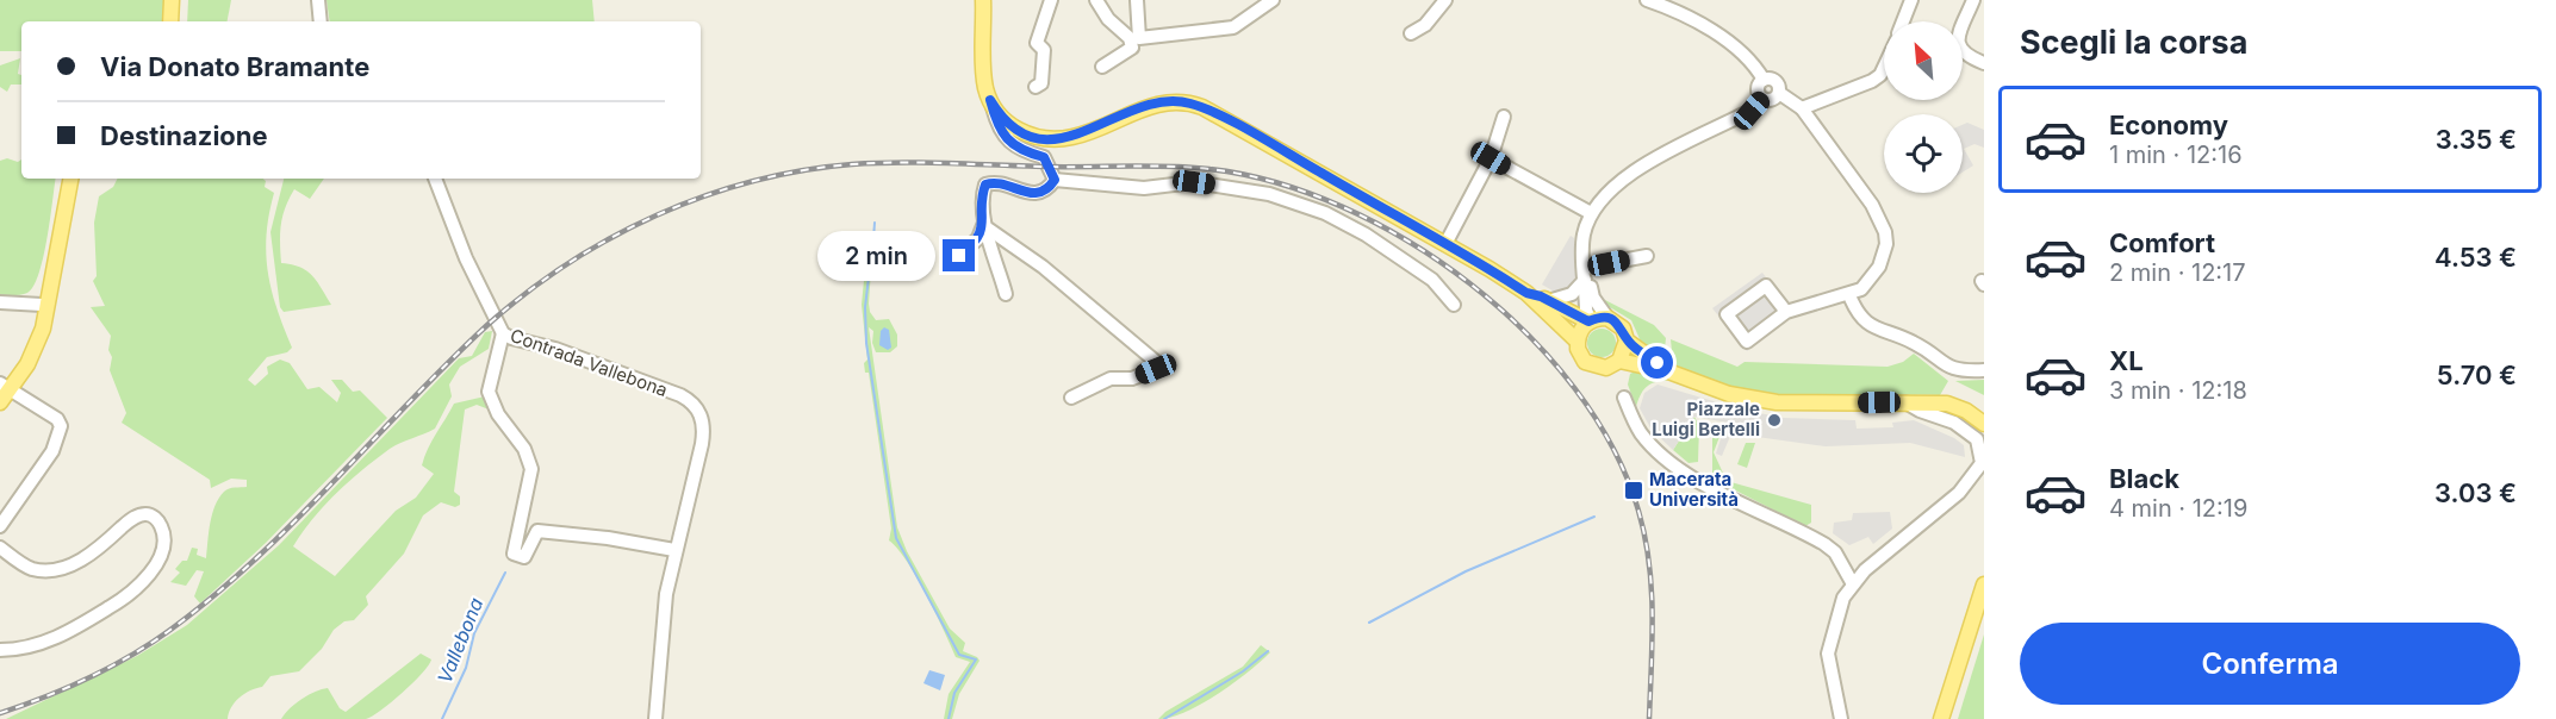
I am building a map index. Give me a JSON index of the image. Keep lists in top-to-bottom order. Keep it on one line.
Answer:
{"streets":{"street":["Contrada Vallebona"]},"water":["Vallebona"],"places":{"other":["Piazzale Luigi Bertelli"],"transit":["Macerata Università"]},"north":"top left","page":{"heading":"Scegli la corsa","banner":["Via Donato Bramante","Destinazione"],"list":[{"name":"Economy","note":"1 min · 12:16","value":"3.35 €"},{"name":"Comfort","note":"2 min · 12:17","value":"4.53 €"},{"name":"XL","note":"3 min · 12:18","value":"5.70 €"},{"name":"Black","note":"4 min · 12:19","value":"3.03 €"}],"bubble":"2 min","buttons":"Conferma"}}
